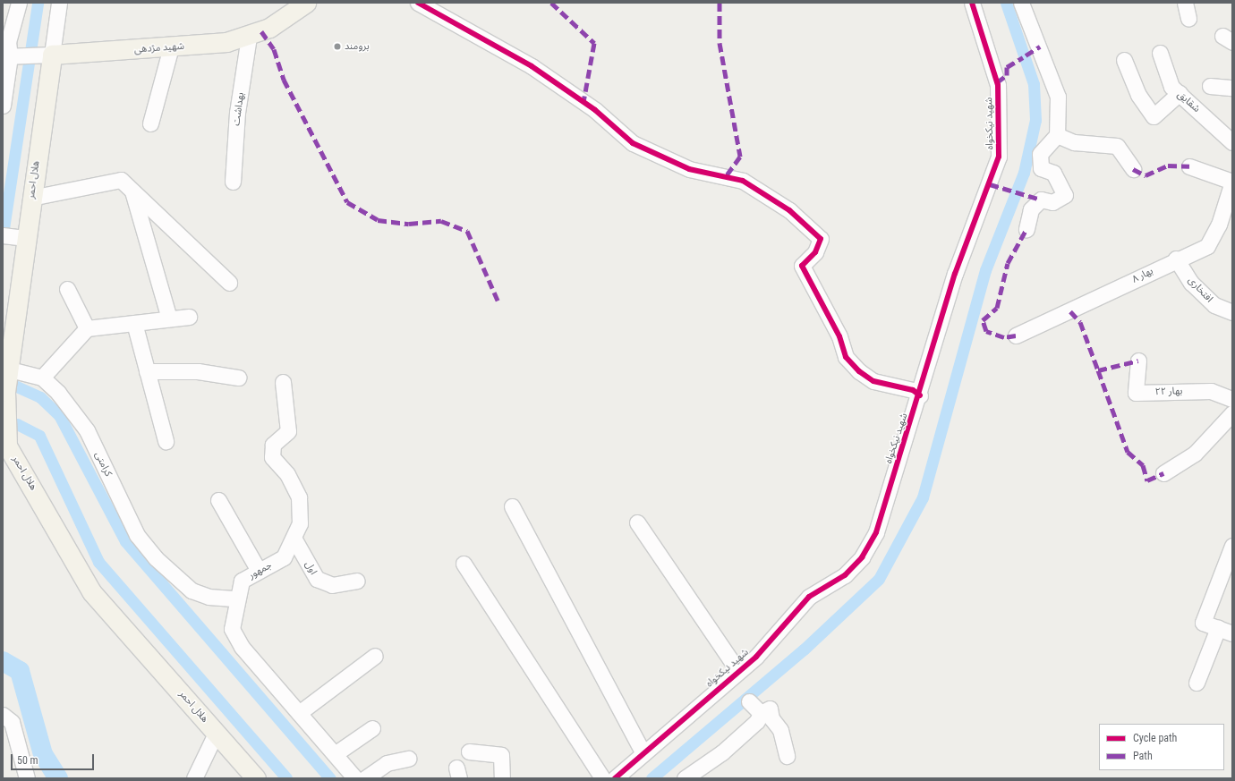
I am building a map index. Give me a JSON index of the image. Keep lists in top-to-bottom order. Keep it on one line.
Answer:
{"streets":{"main road":["شهید مژدهی","هلال احمر"],"street":["شقایق","بهداشت","شهید نیکخواه","بهار ۸","افتخاری","بهار ۲۲","کرامتی","اول","جمهور"]},"crossings":[["شهید مژدهی","بهداشت"],["شهید مژدهی","هلال احمر"],["بهار ۸","افتخاری"],["کرامتی","جمهور"],["اول","جمهور"]],"places":["برومند"],"legend":["Cycle path","Path"],"scale_bar":"50 m"}
